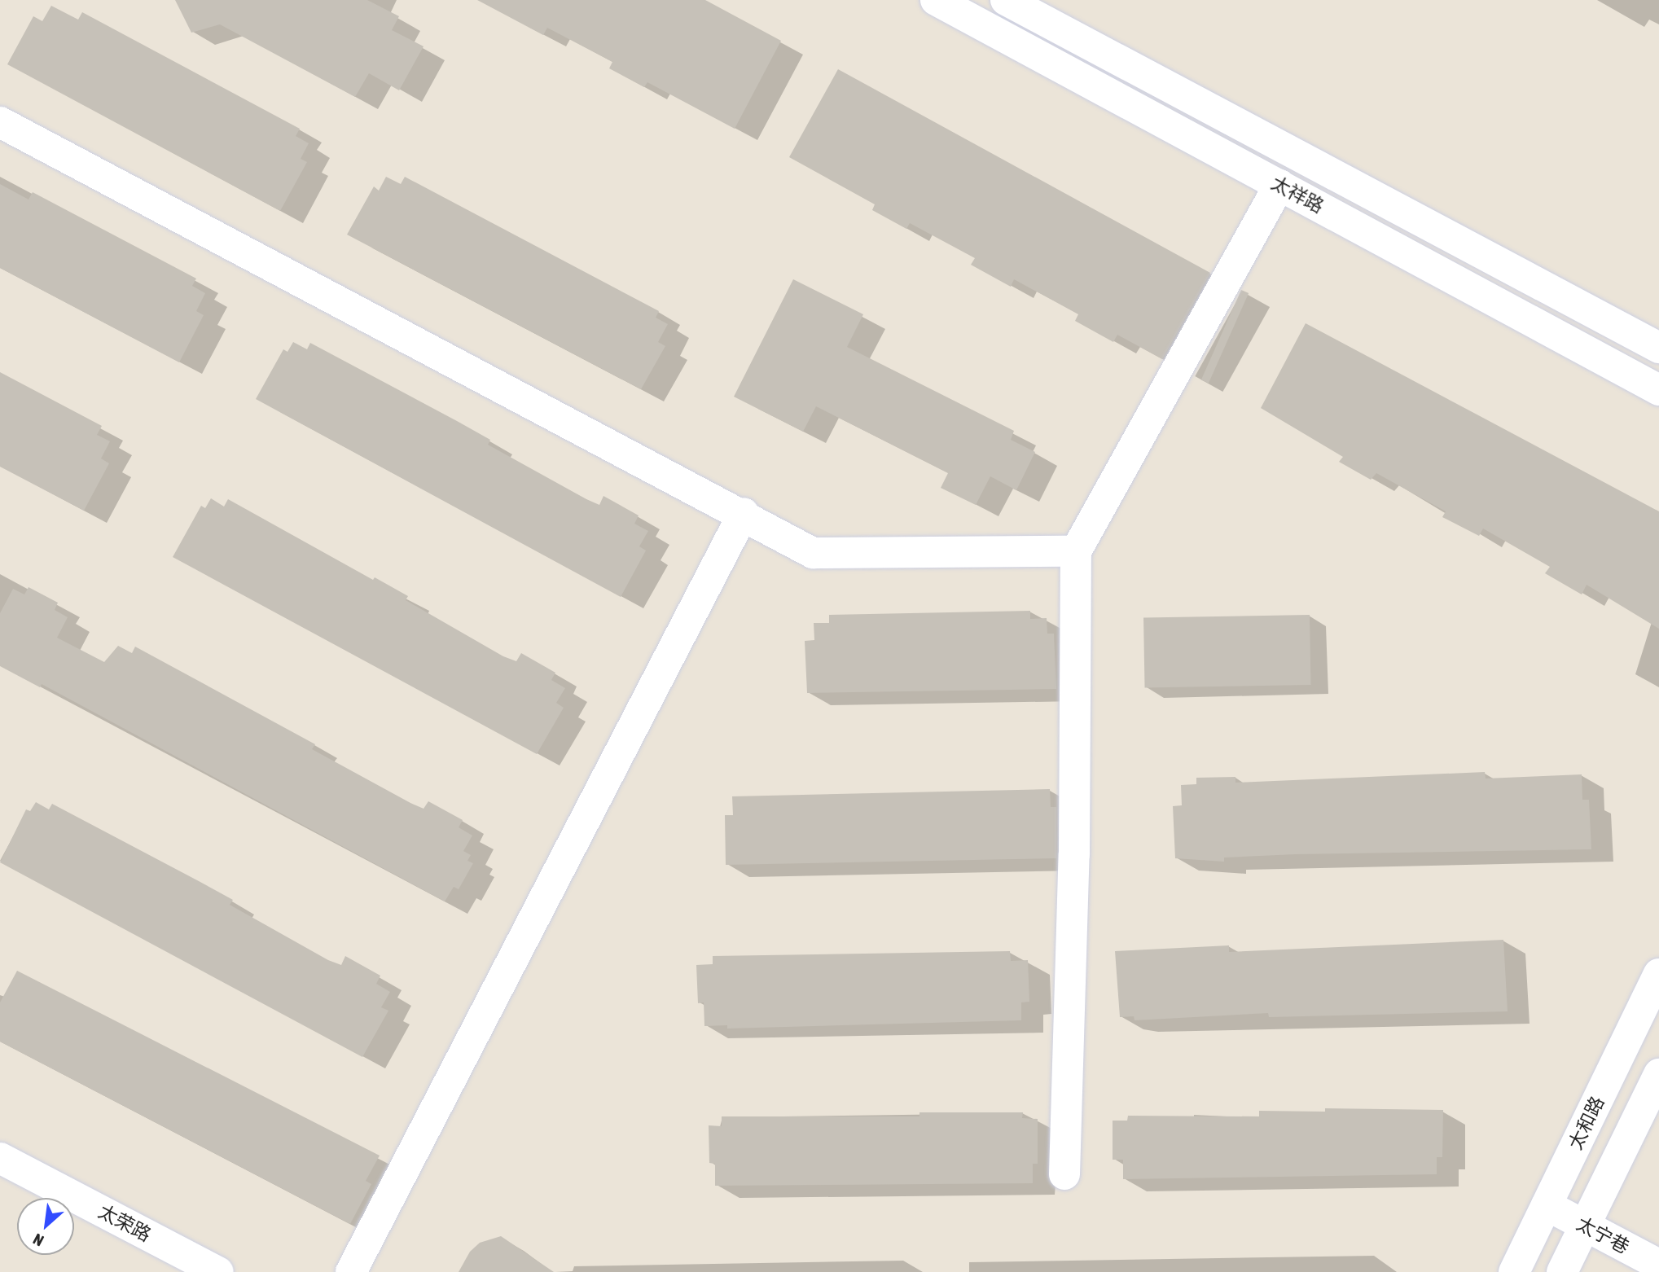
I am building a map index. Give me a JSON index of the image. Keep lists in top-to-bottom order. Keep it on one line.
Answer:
{"streets":{"street":["太祥路","太和路","太荣路","太宁巷"]},"crossings":[["太和路","太宁巷"]],"north":"bottom left"}
